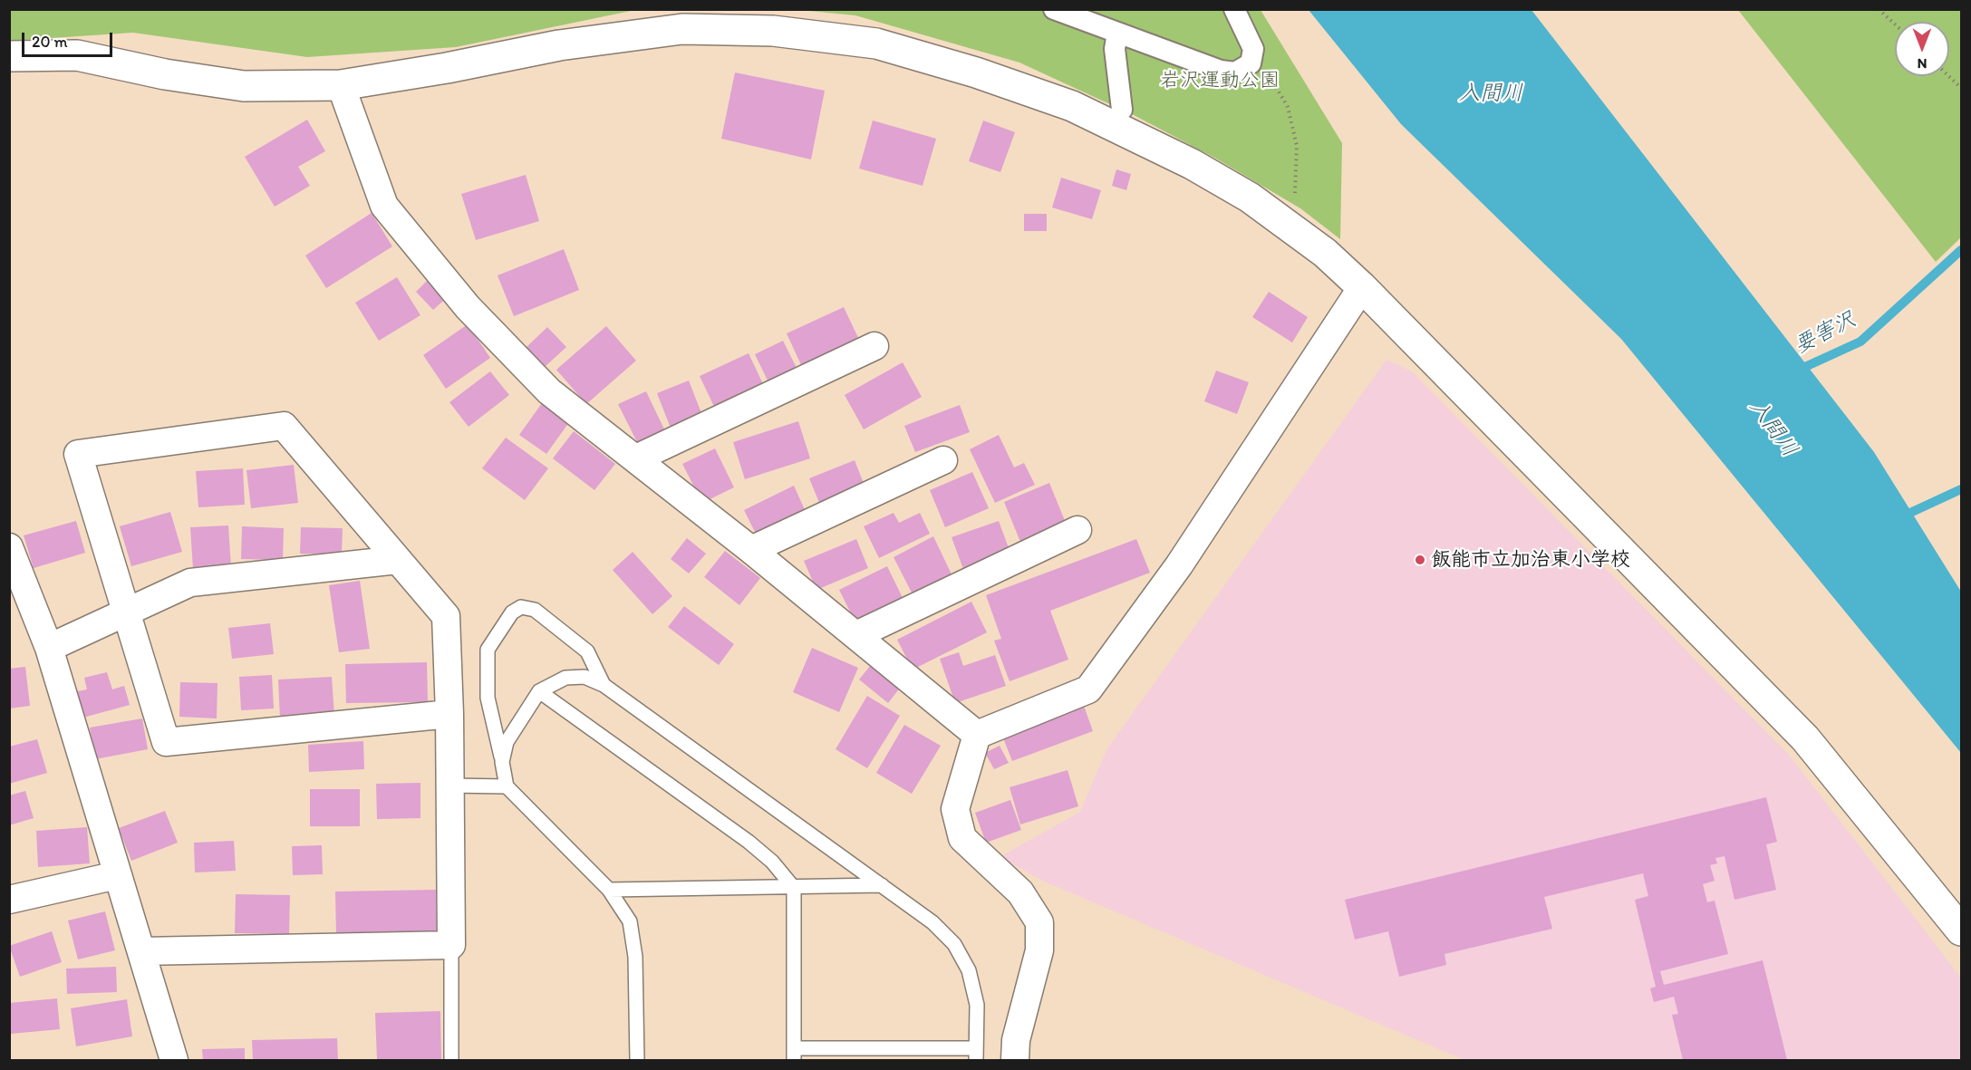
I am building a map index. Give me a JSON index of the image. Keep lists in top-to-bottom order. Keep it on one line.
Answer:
{"water":["入間川","要害沢"],"parks":["岩沢運動公園"],"places":["飯能市立加治東小学校"],"scale_bar":"20 m","north":"bottom"}
